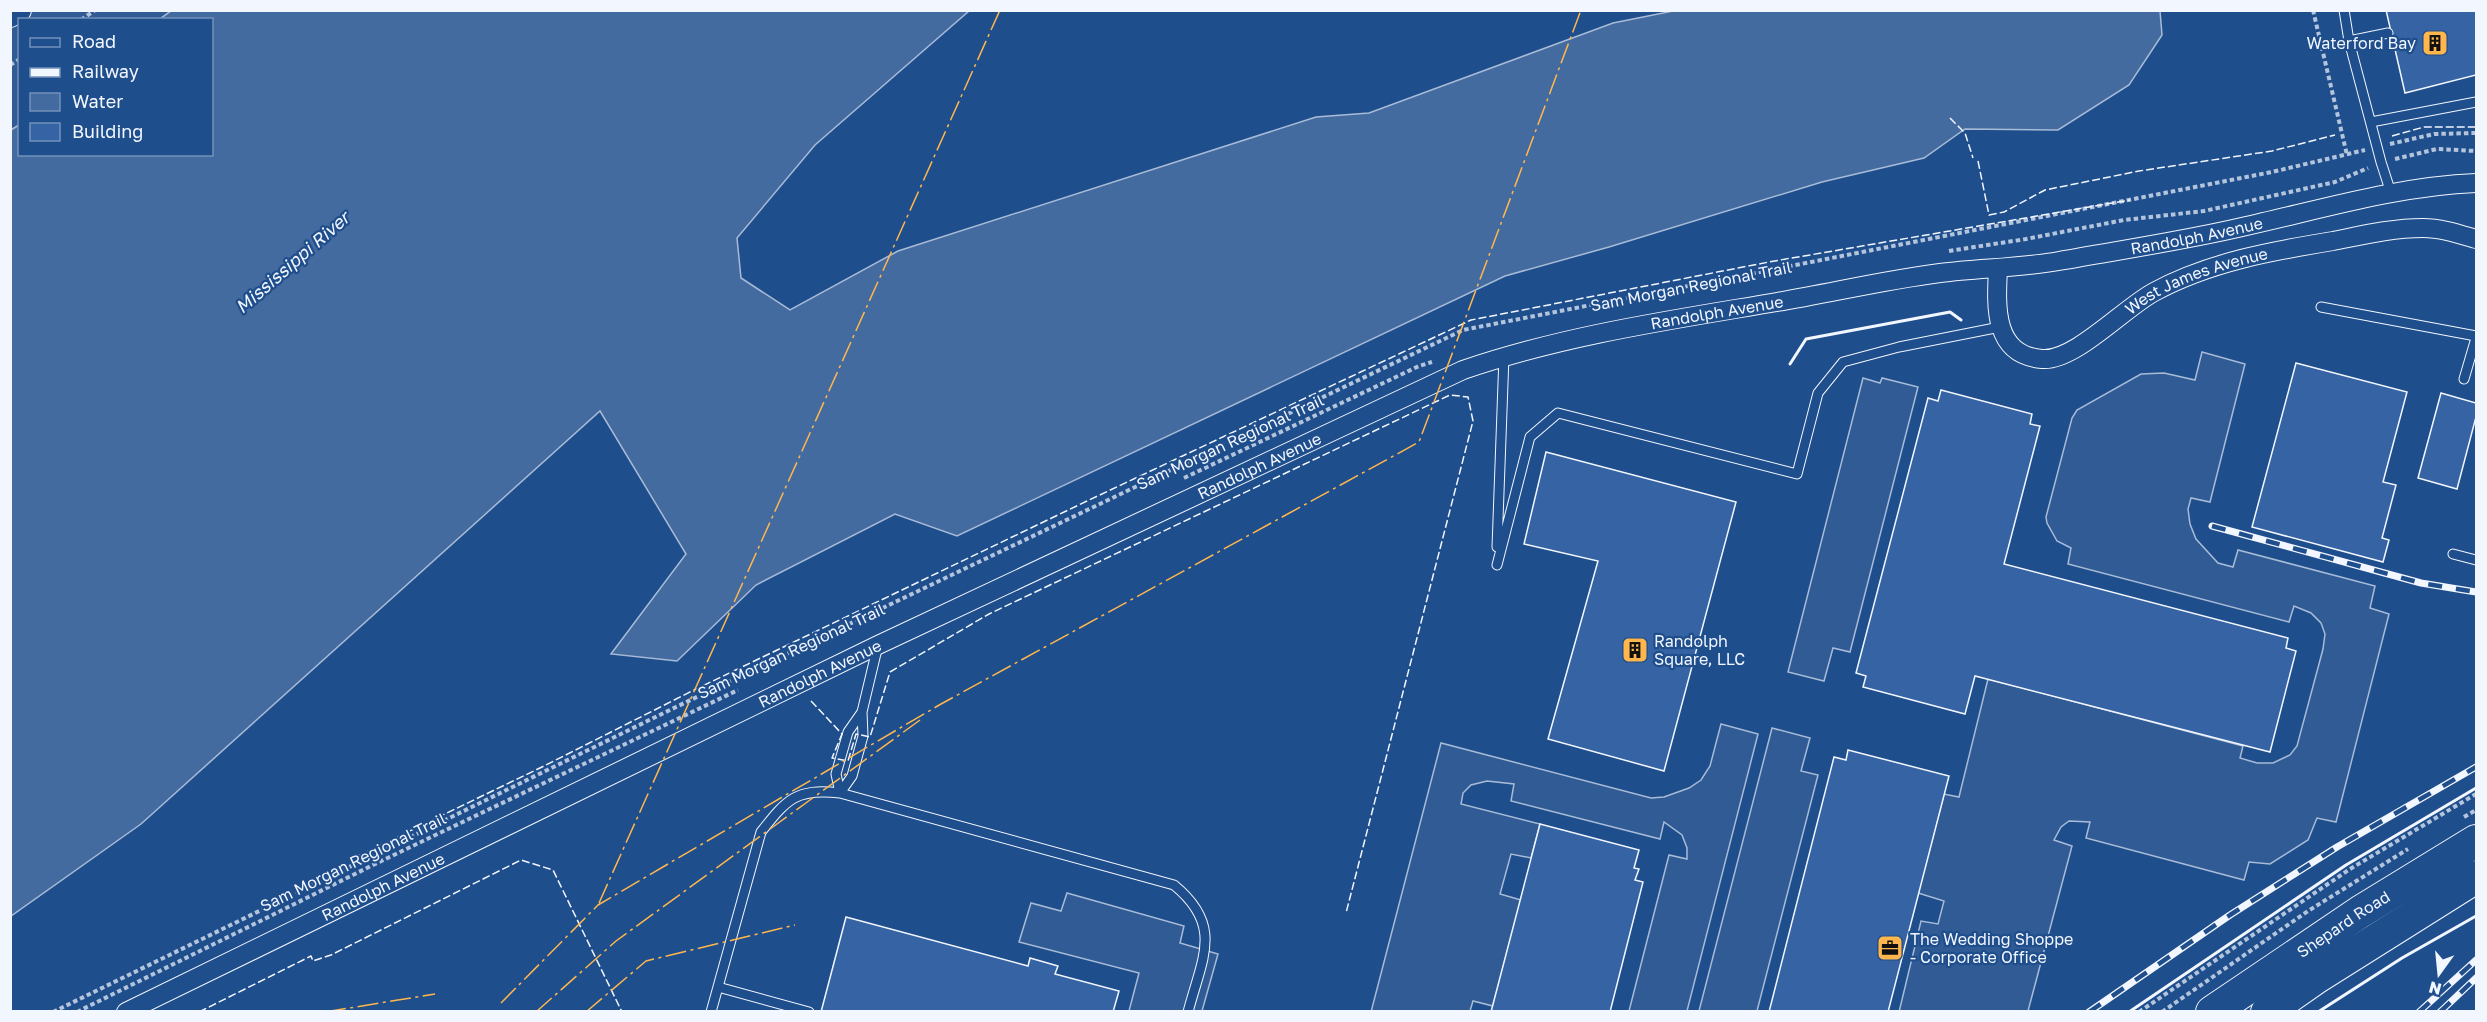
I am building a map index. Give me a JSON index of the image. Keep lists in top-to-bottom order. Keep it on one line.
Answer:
{"streets":{"highway":["Shepard Road"],"street":["Randolph Avenue","West James Avenue"],"path":["Sam Morgan Regional Trail"]},"water":["Mississippi River"],"places":{"building":["Waterford Bay","Randolph Square, LLC"],"office":["The Wedding Shoppe - Corporate Office"]},"legend":["Road","Railway","Water","Building"],"north":"bottom"}
